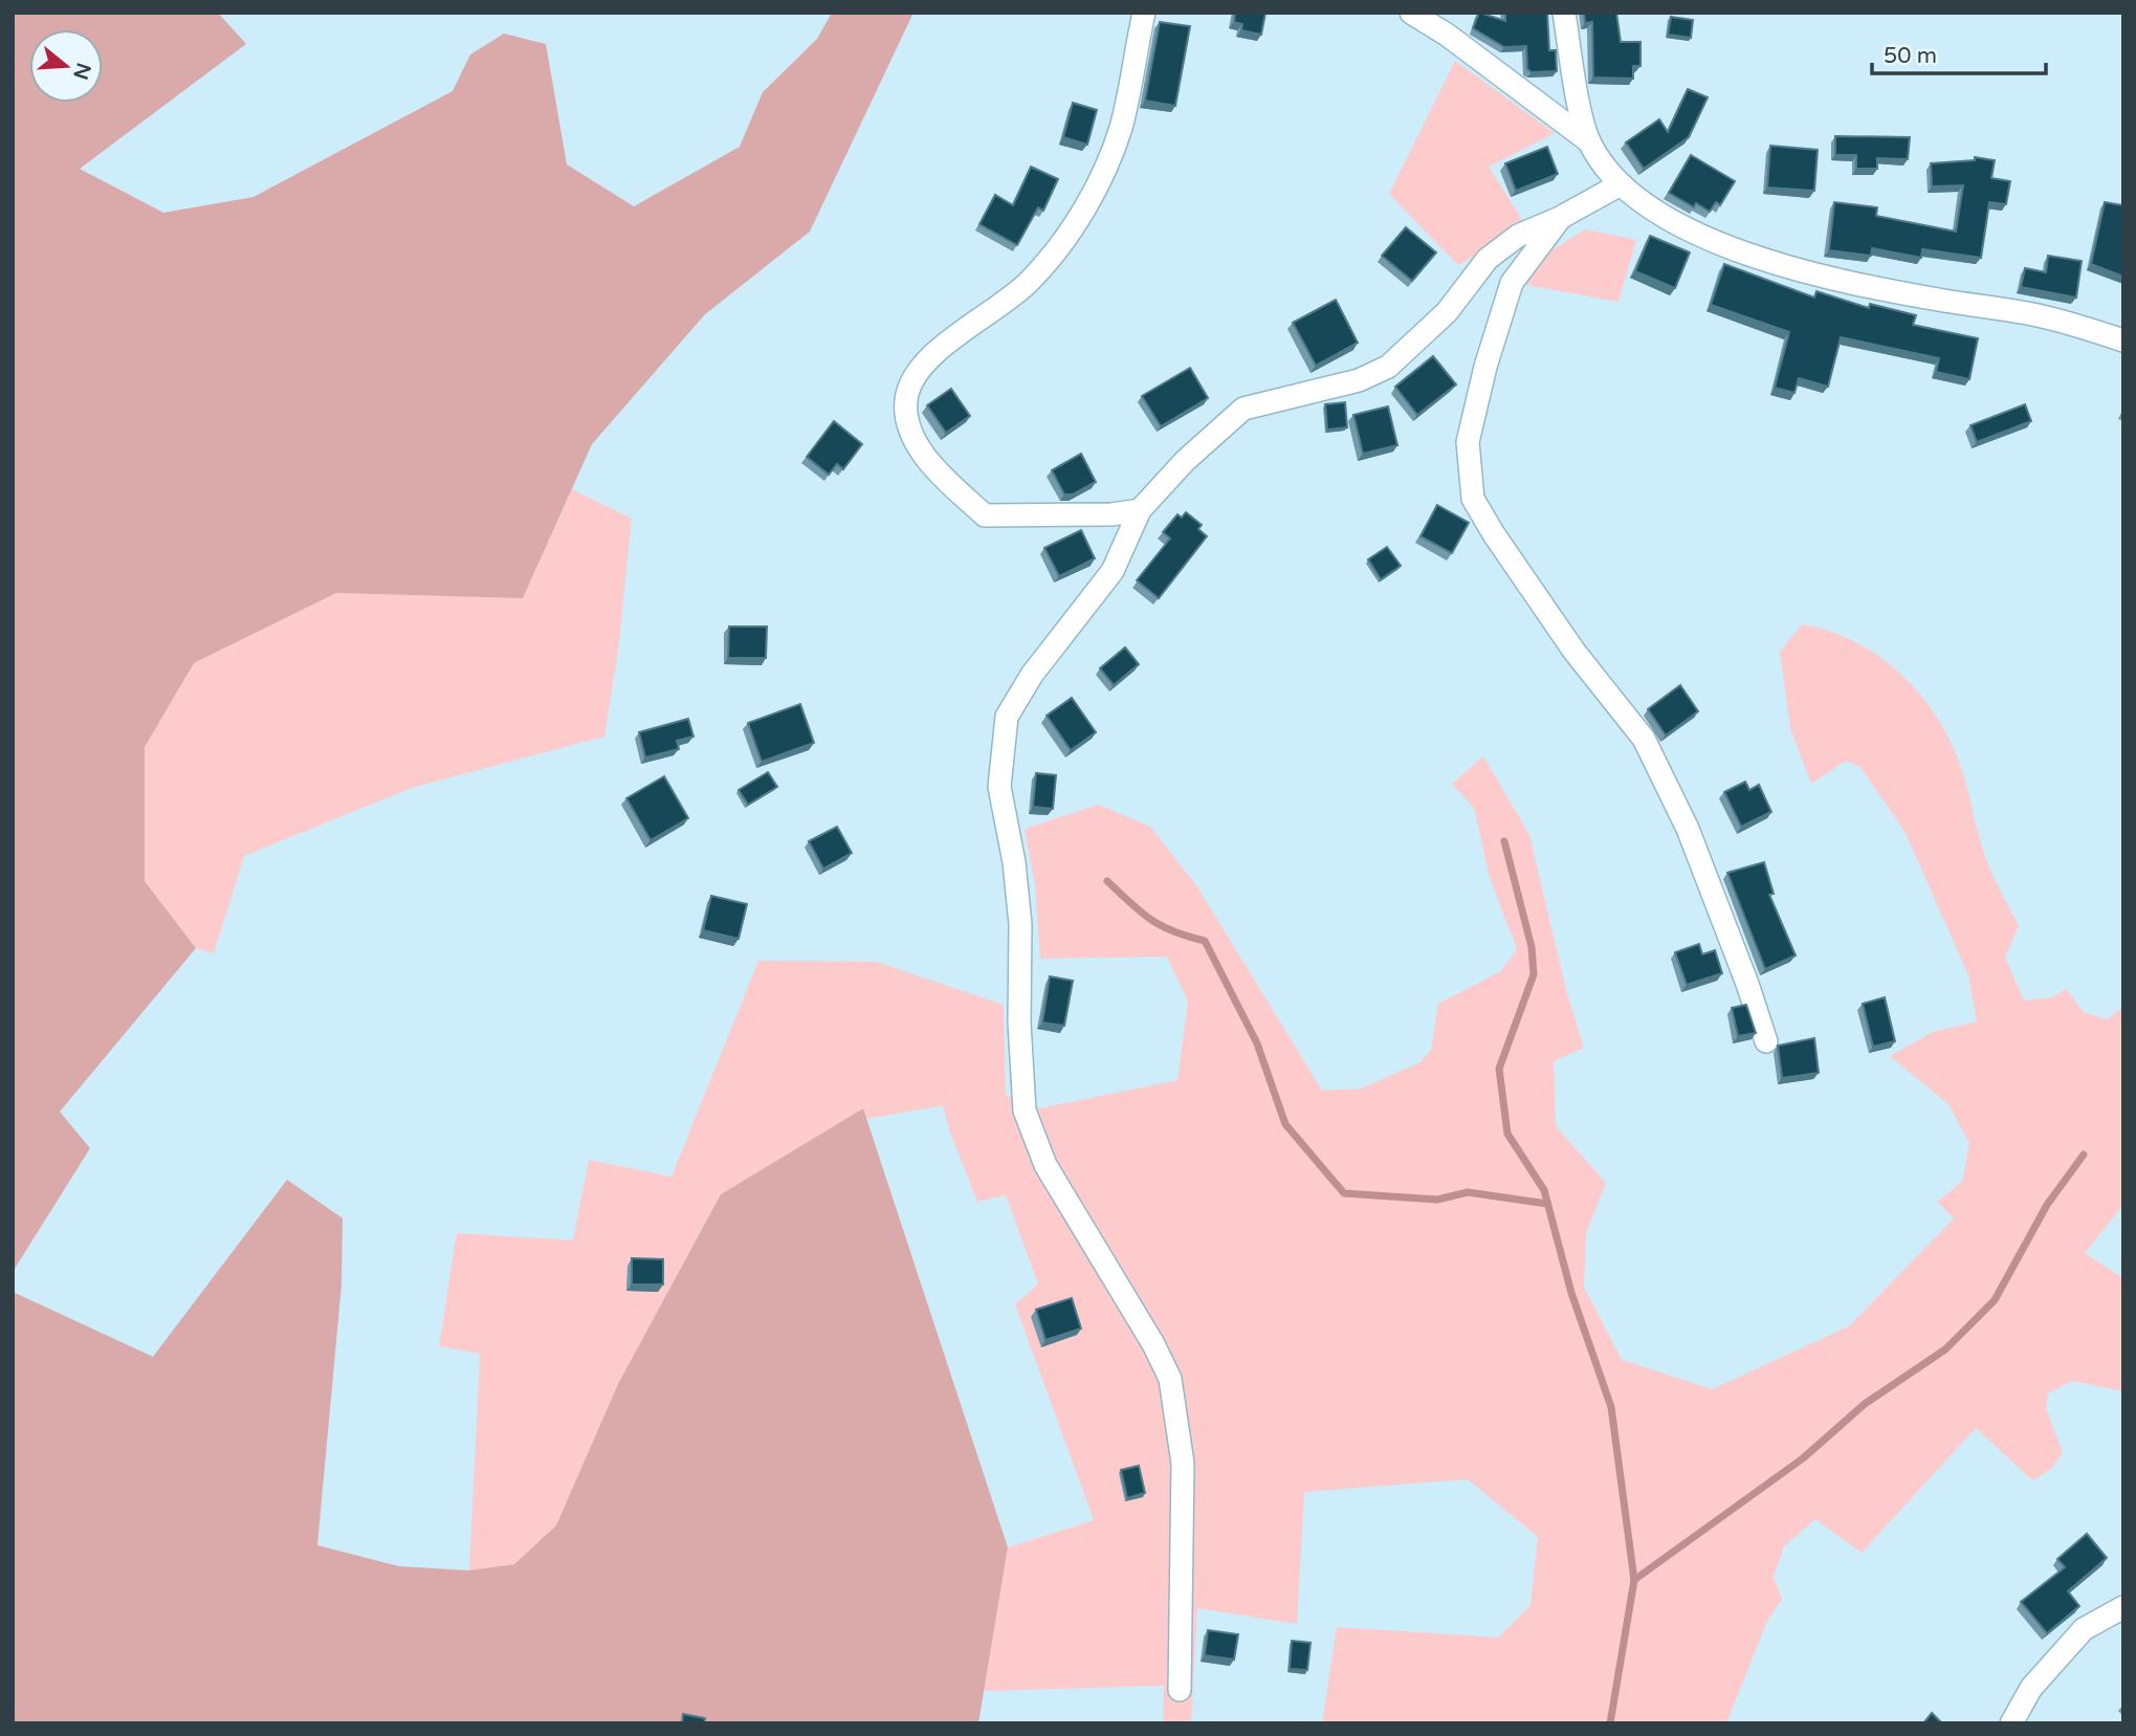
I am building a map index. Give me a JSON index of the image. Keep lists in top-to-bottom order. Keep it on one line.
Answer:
{"scale_bar":"50 m","north":"right"}
